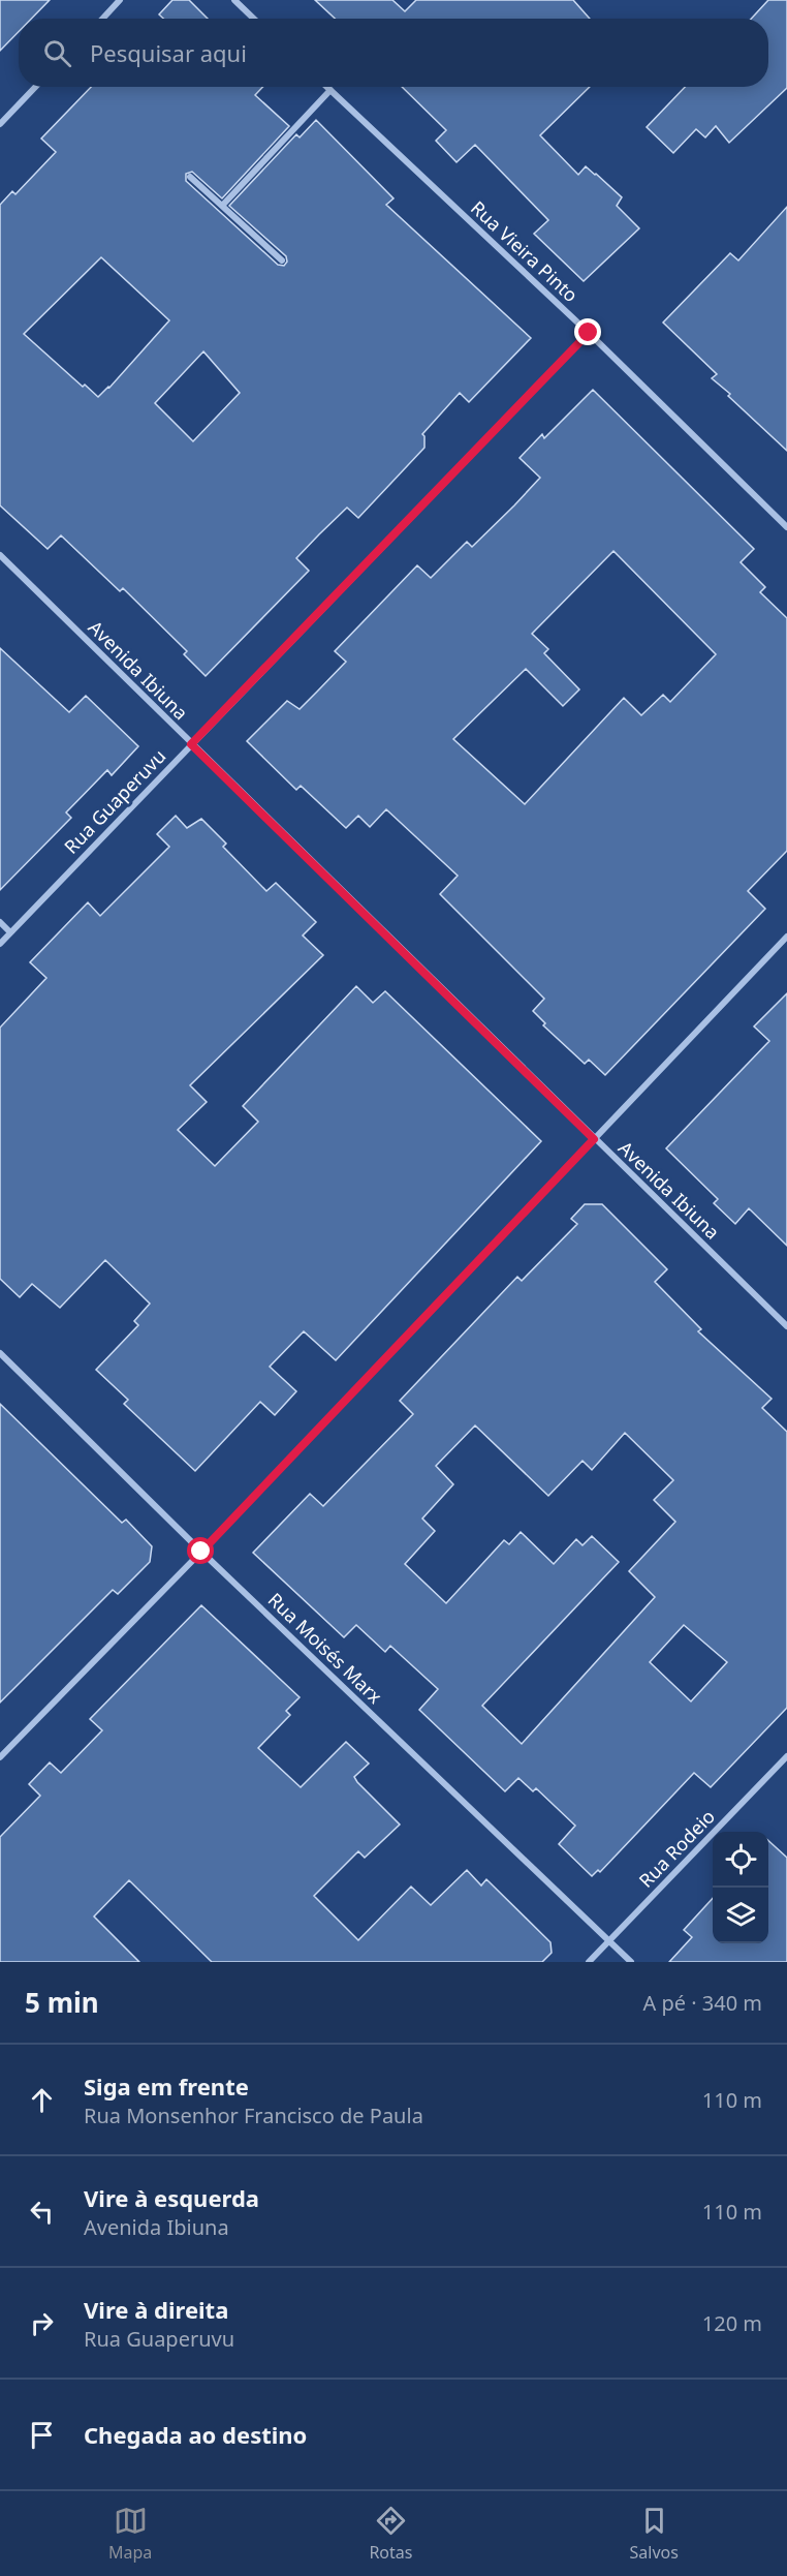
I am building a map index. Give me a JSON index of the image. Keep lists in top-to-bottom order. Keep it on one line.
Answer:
{"streets":{"street":["Rua Vieira Pinto","Avenida Ibiuna","Rua Guaperuvu","Rua Moisés Marx","Rua Rodeio"]},"crossings":[["Rua Vieira Pinto","Rua Guaperuvu"],["Avenida Ibiuna","Rua Guaperuvu"],["Rua Moisés Marx","Rua Rodeio"]],"page":{"search":"Pesquisar aqui","heading":["5 min","A pé · 340 m"],"list":[["Siga em frente","Rua Monsenhor Francisco de Paula","110 m"],["Vire à esquerda","Avenida Ibiuna","110 m"],["Vire à direita","Rua Guaperuvu","120 m"],"Chegada ao destino"],"nav":["Mapa","Rotas","Salvos"]}}
